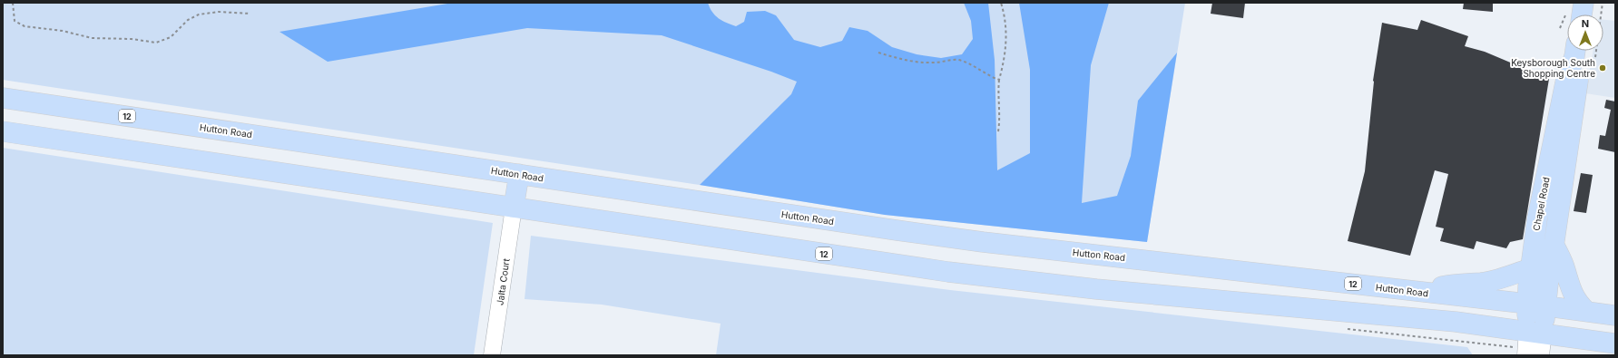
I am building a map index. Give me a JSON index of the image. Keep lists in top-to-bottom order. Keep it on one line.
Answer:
{"streets":{"main road":["12","Hutton Road","Chapel Road"],"street":["Jalta Court"]},"crossings":[["12","Chapel Road"],["12","Jalta Court"],["Hutton Road","Chapel Road"]],"places":["Keysborough South Shopping Centre"],"north":"top"}
